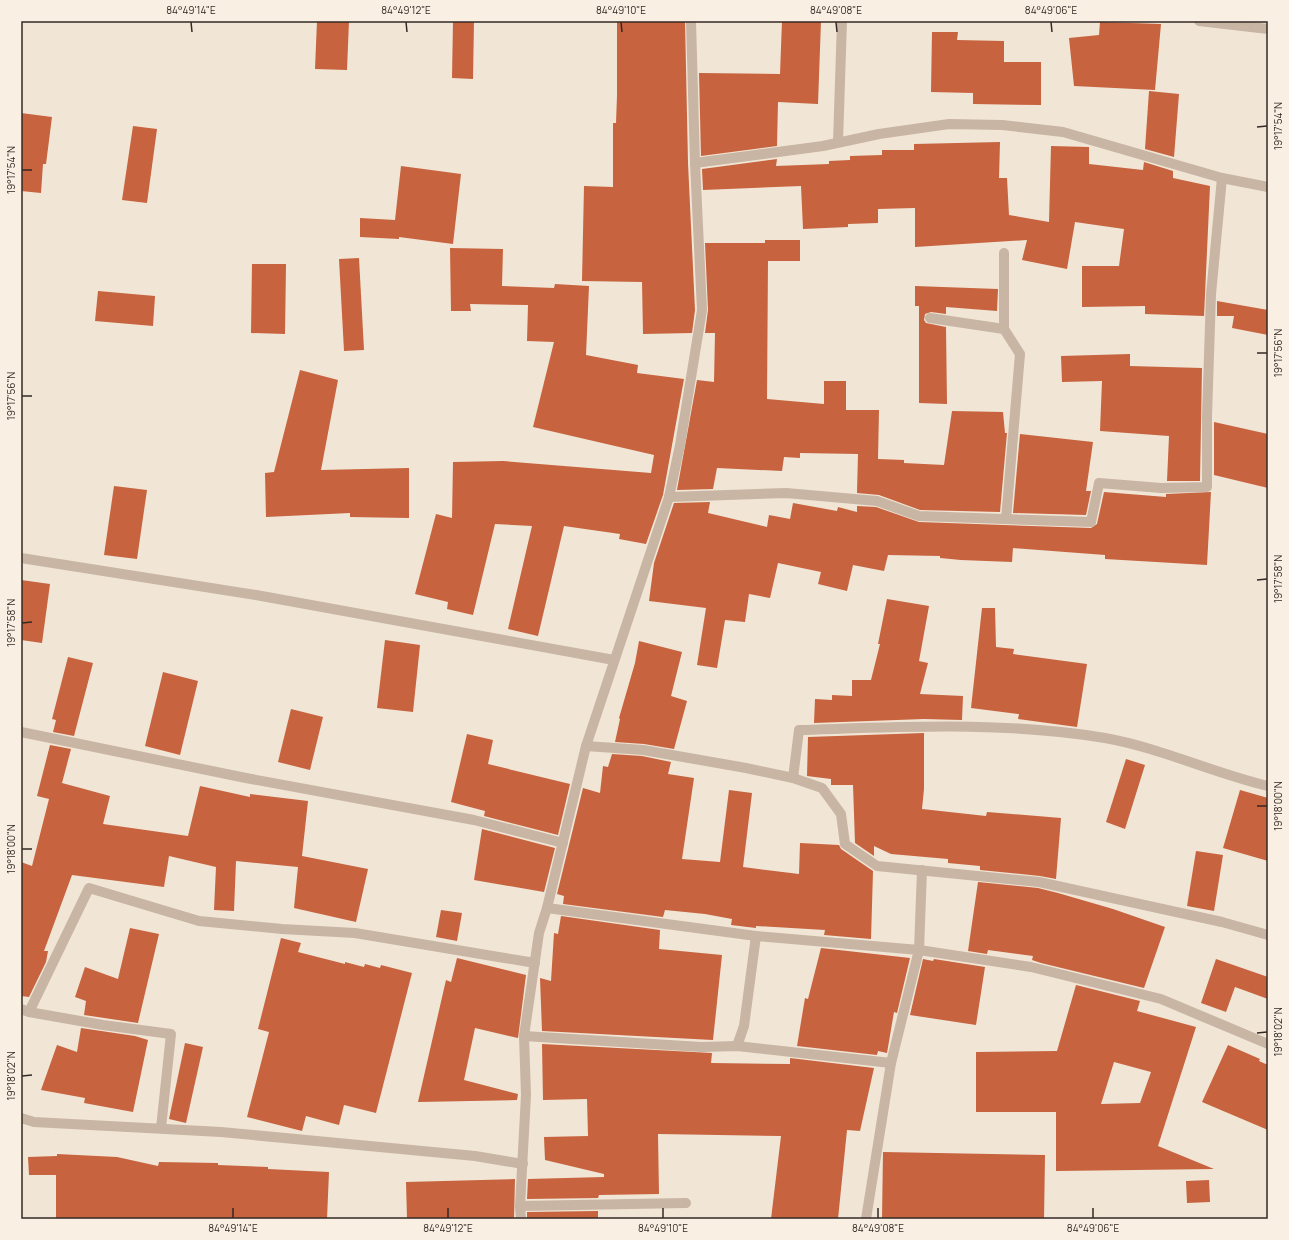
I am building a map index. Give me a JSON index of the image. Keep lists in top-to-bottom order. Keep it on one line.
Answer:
{"coordinates":["84°49'14\"E","84°49'12\"E","84°49'10\"E","84°49'08\"E","84°49'06\"E","19°17'54\"N","19°17'56\"N","19°17'58\"N","19°18'00\"N","19°18'02\"N"]}
